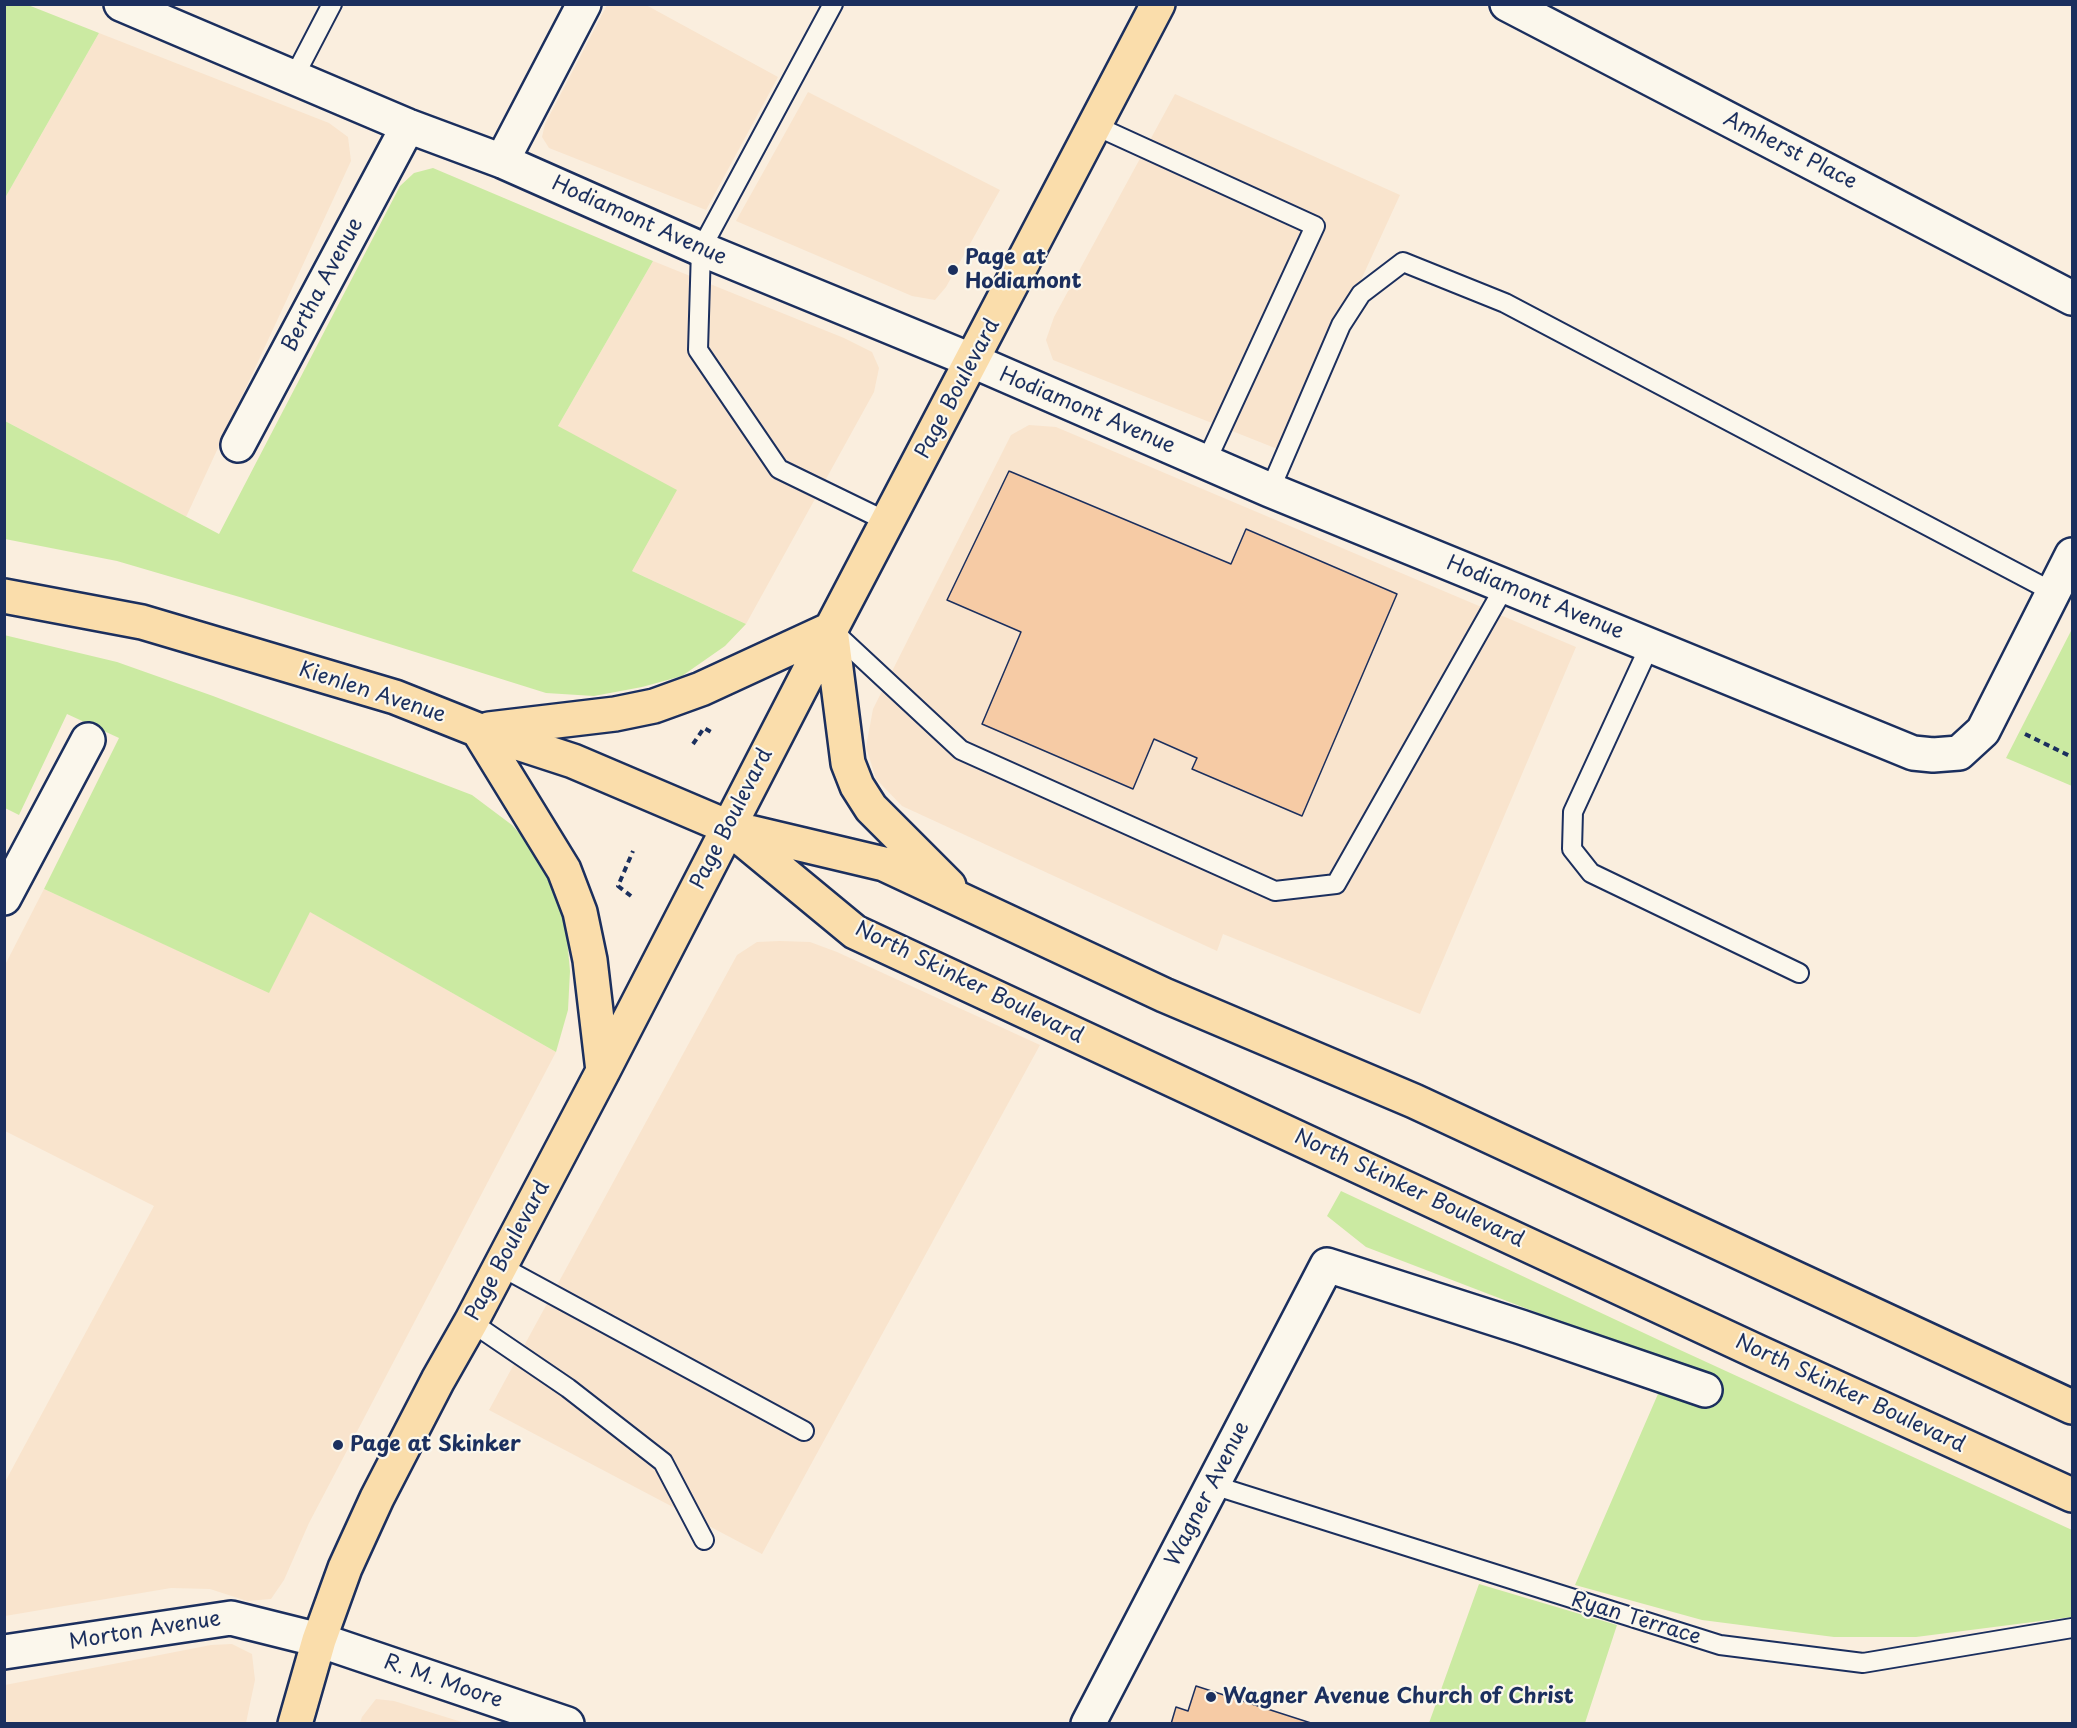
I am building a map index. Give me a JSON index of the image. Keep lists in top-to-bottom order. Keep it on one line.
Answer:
{"streets":{"main road":["Page Boulevard","Kienlen Avenue","North Skinker Boulevard"],"street":["Amherst Place","Hodiamont Avenue","Bertha Avenue","Wagner Avenue","Morton Avenue","R. M. Moore"],"lane":["Ryan Terrace"]},"crossings":[["Hodiamont Avenue","Bertha Avenue"],["Hodiamont Avenue","Page Boulevard"],["Page Boulevard","Kienlen Avenue"],["Page Boulevard","North Skinker Boulevard"],["Page Boulevard","Morton Avenue"],["Page Boulevard","R. M. Moore"],["Kienlen Avenue","North Skinker Boulevard"],["Wagner Avenue","Ryan Terrace"],["Morton Avenue","R. M. Moore"]],"places":["Page at Hodiamont","Page at Skinker","Wagner Avenue Church of Christ"]}
